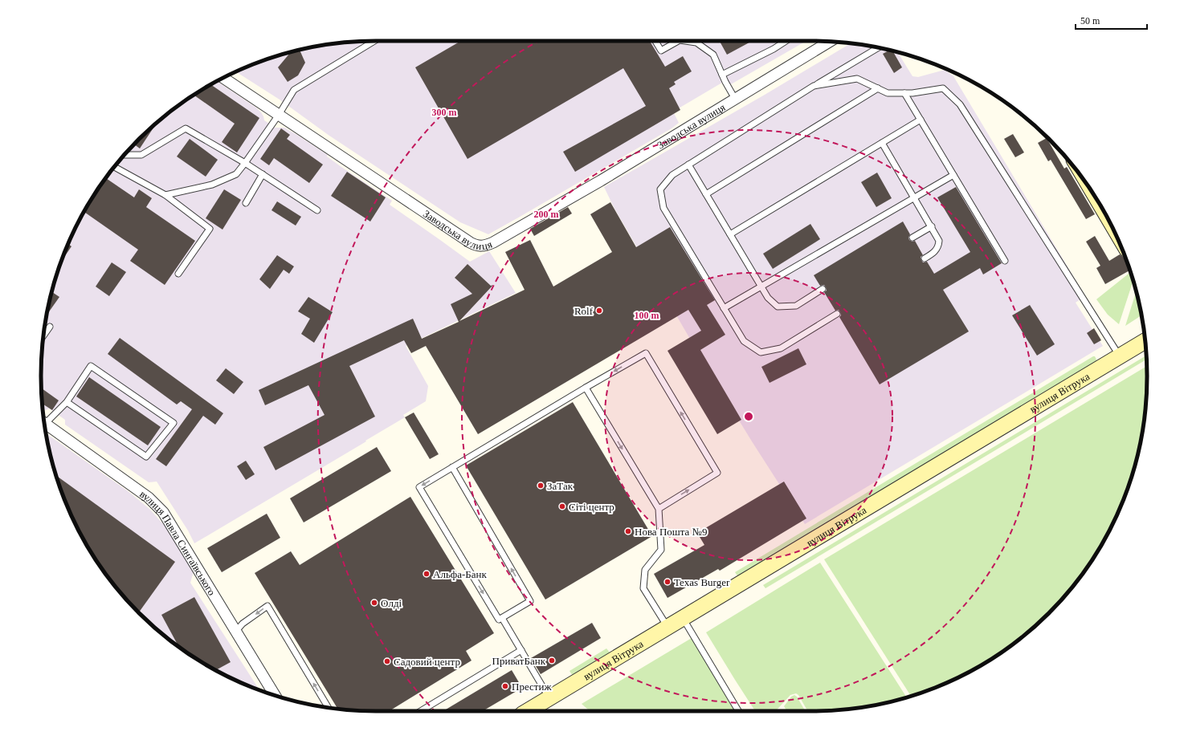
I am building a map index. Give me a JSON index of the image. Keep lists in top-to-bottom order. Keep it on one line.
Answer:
{"streets":{"main road":["вулиця Вітрука"],"street":["Заводська вулиця","вулиця Павла Сингаївського"]},"places":["Rolf","ЗаТак","Сіті центр","Нова Пошта №9","Альфа-Банк","Texas Burger","Олді","ПриватБанк","Садовий центр","Престиж"],"scale_bar":"50 m","rings":["300 m","200 m","100 m"]}
